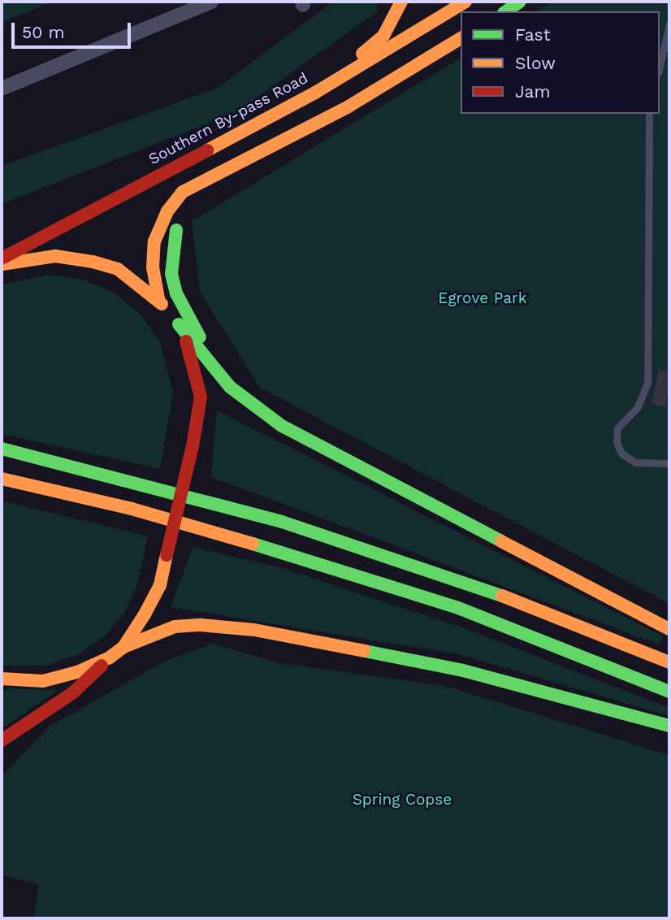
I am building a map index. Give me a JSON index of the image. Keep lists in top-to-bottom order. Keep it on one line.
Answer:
{"streets":{"main road":["Southern By-pass Road"]},"parks":["Egrove Park","Spring Copse"],"legend":["Fast","Slow","Jam"],"scale_bar":"50 m"}
